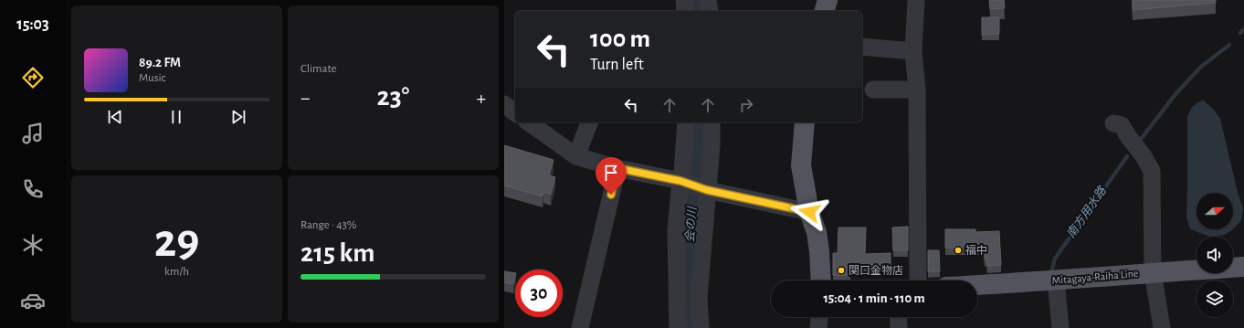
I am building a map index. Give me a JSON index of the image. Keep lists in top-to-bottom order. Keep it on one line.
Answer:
{"streets":{"main road":["Mitagaya-Raiha Line"]},"water":["南方用水路","会の川"],"places":["福中","関口金物店"],"north":"right","page":{"tabs":"15:03","tile":["Climate",["29","km/h"],["Range · 43%","215 km"]],"turn":["100 m","Turn left"],"song":["89.2 FM","Music"],"heat":["−","23°","+"],"limit":"30","trip":"15:04 · 1 min · 110 m"}}
